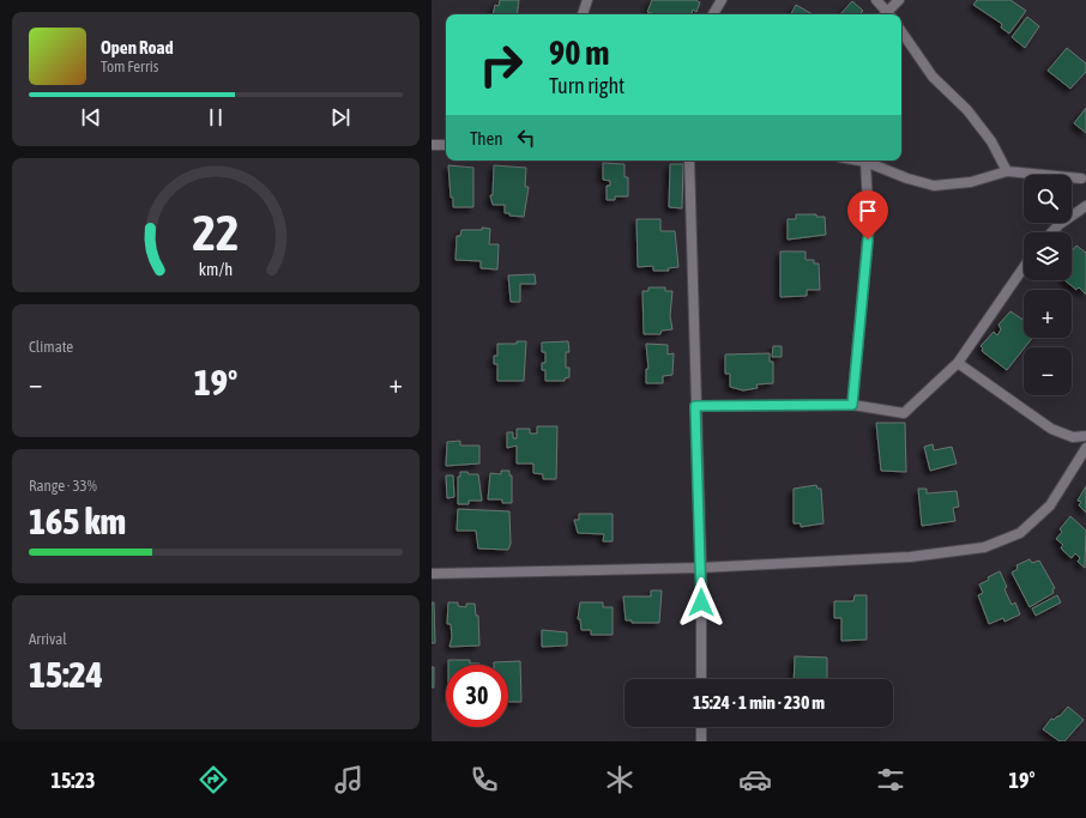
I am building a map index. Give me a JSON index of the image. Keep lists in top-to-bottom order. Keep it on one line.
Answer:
{"page":{"turn":["90 m","Turn right"],"song":["Open Road","Tom Ferris"],"then":"Then","map_buttons":["+","−"],"tile":["Climate",["Range · 33%","165 km"],["Arrival","15:24"]],"heat":["−","19°","+"],"limit":"30","trip":"15:24 · 1 min · 230 m","tabs":["15:23","19°"],"gauge":["22","km/h"]}}
